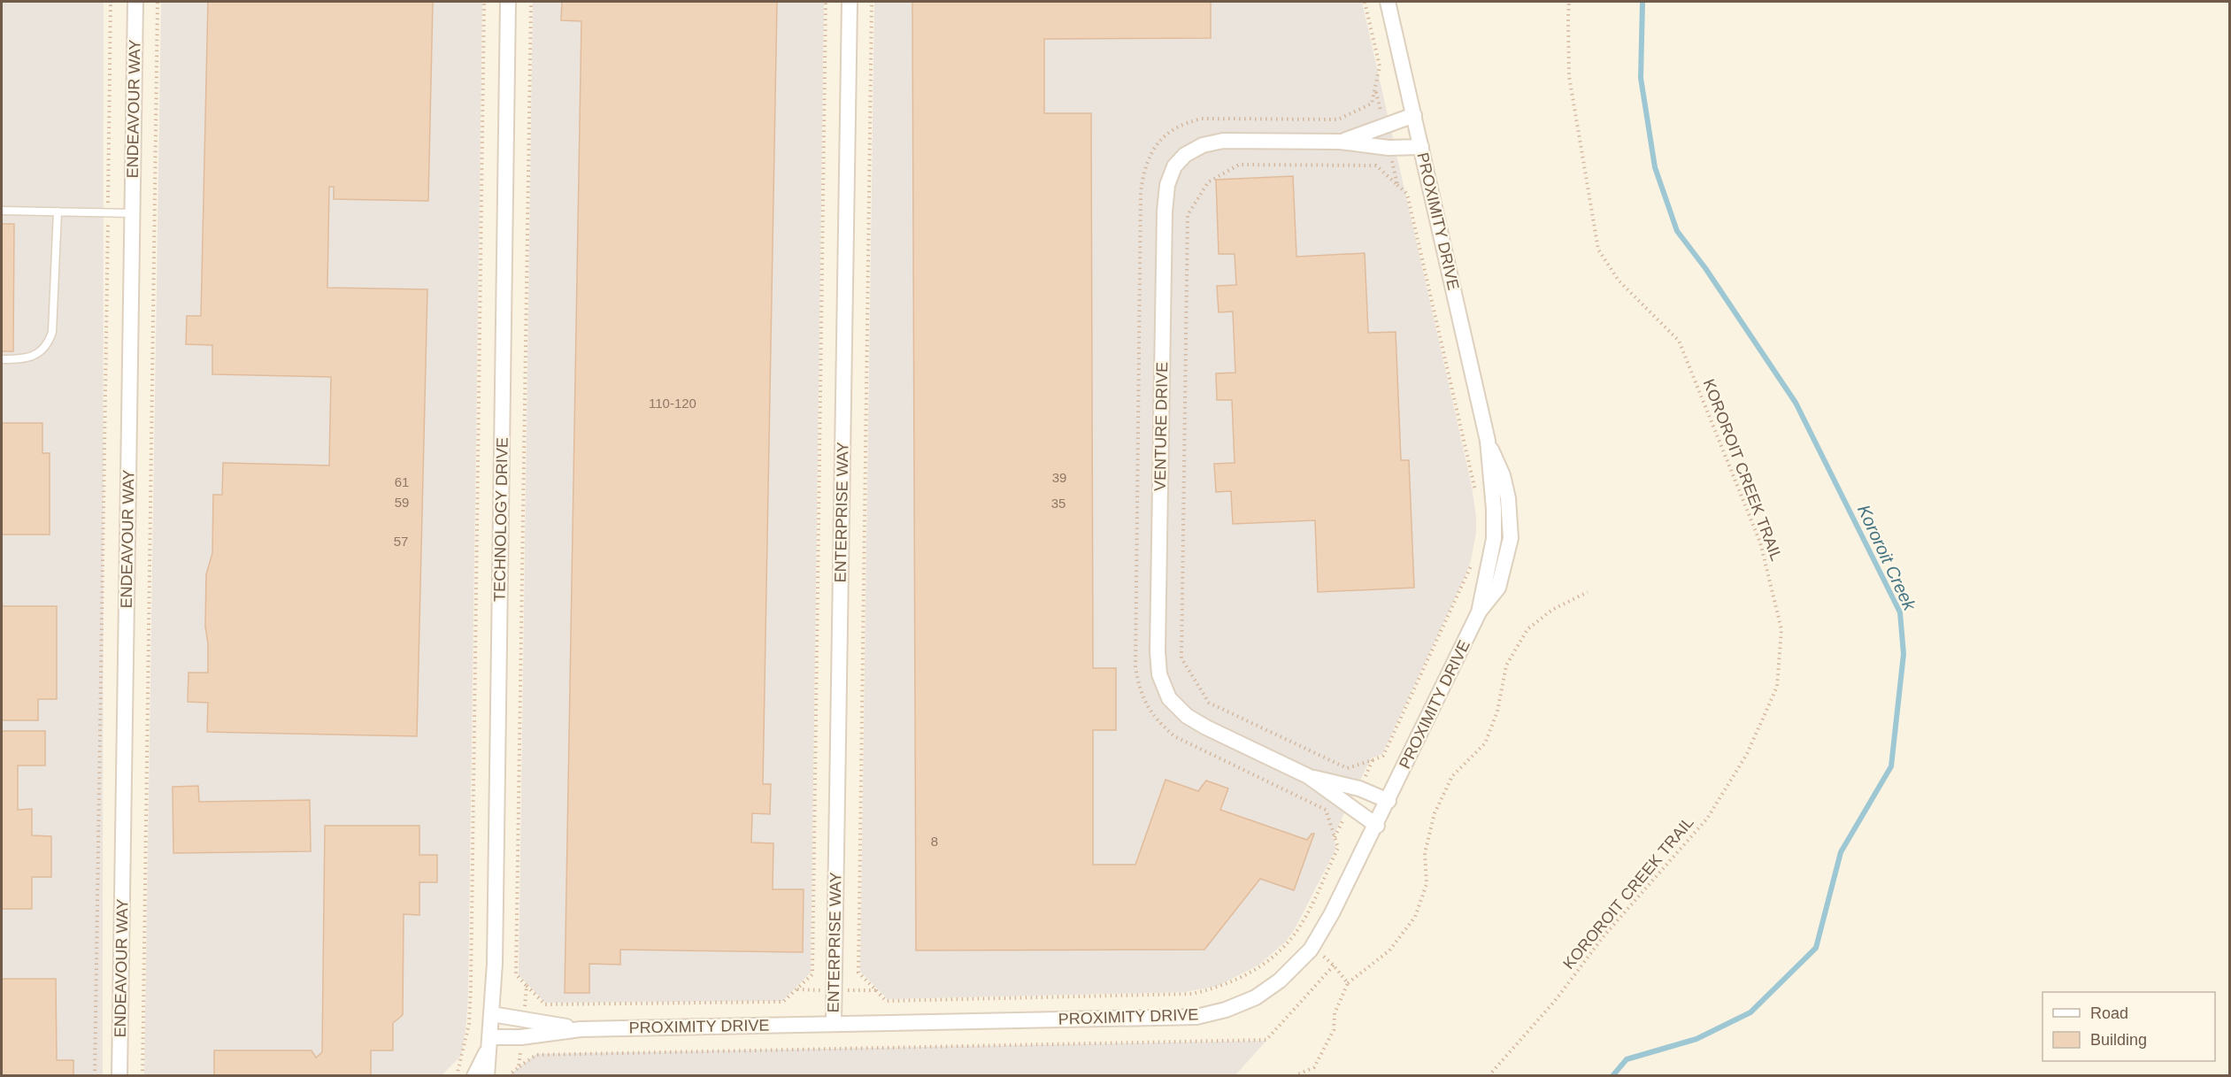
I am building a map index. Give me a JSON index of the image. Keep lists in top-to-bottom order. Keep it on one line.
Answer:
{"streets":{"street":["ENDEAVOUR WAY","PROXIMITY DRIVE","VENTURE DRIVE","ENTERPRISE WAY","TECHNOLOGY DRIVE"],"path":["KOROROIT CREEK TRAIL"]},"crossings":[["PROXIMITY DRIVE","VENTURE DRIVE"],["PROXIMITY DRIVE","ENTERPRISE WAY"],["PROXIMITY DRIVE","TECHNOLOGY DRIVE"]],"water":["Kororoit Creek"],"house_numbers":["110-120","39","61","59","35","57","8"],"legend":["Road","Building"]}
